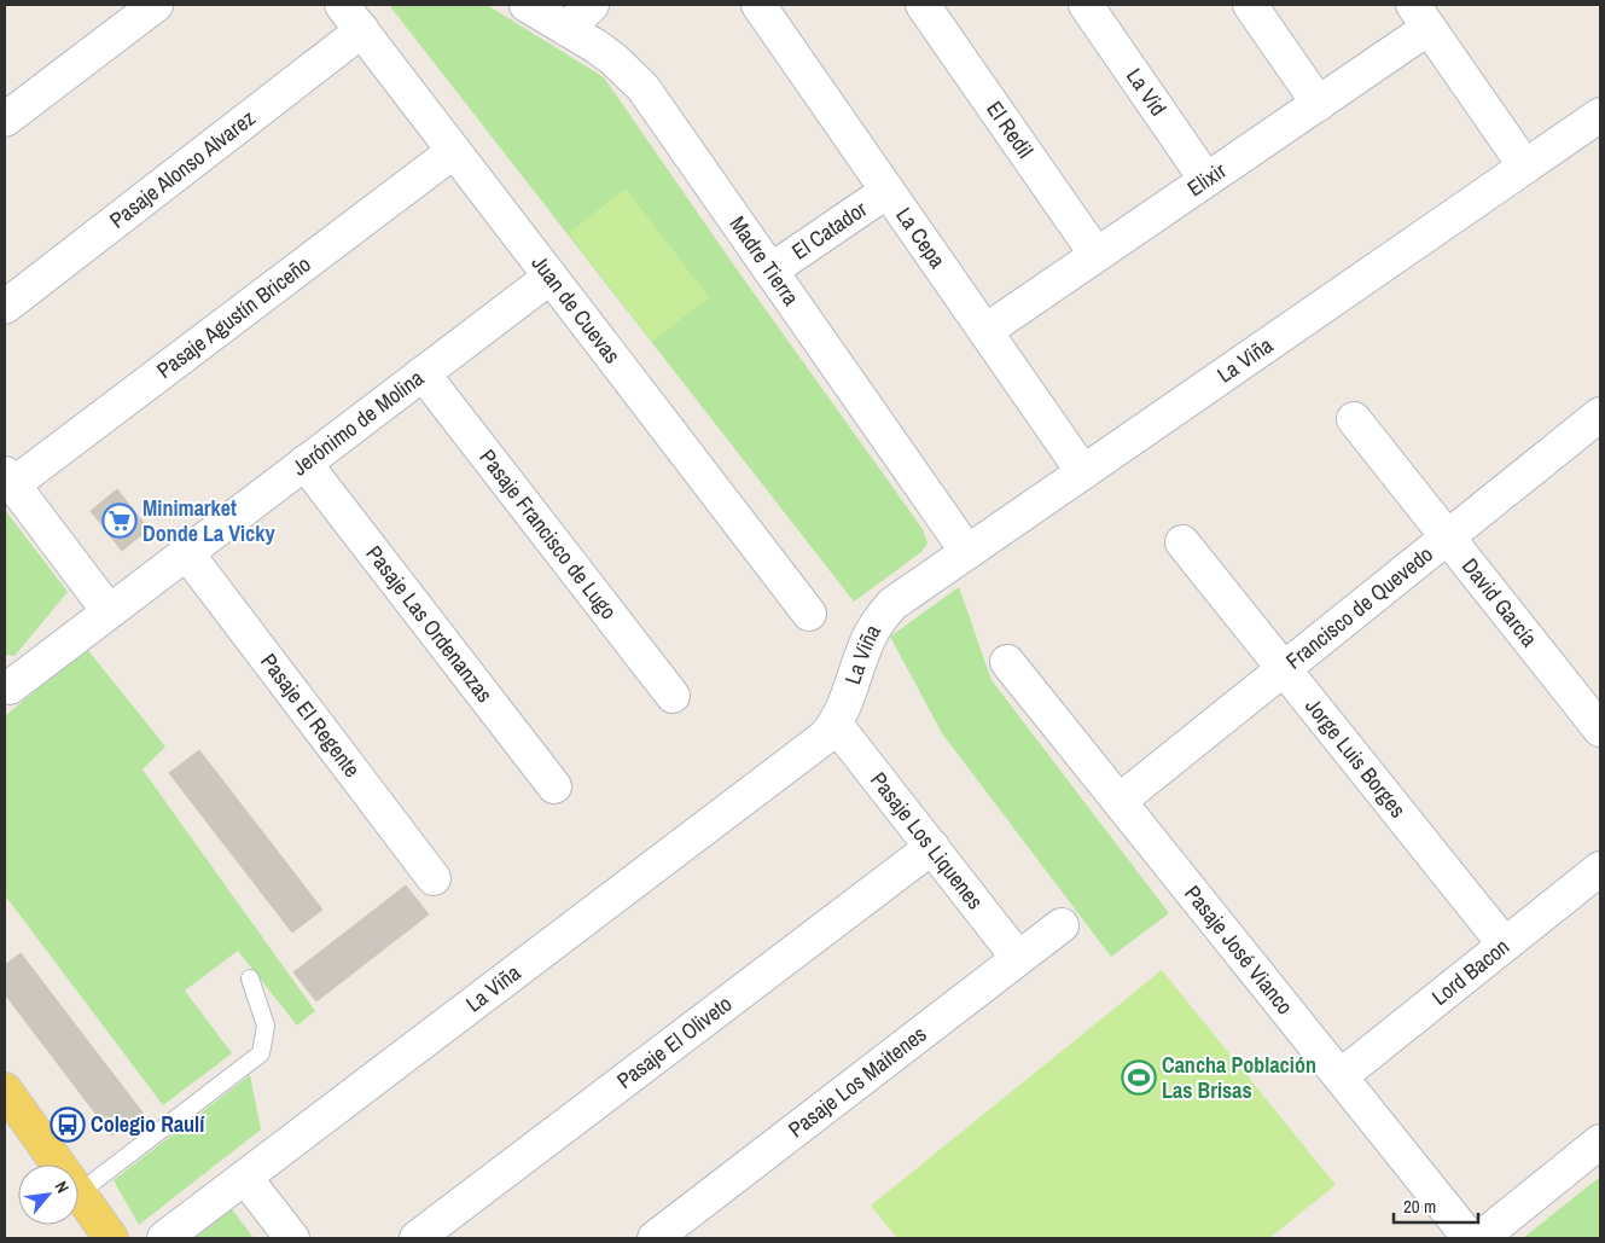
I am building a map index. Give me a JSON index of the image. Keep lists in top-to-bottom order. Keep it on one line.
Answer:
{"streets":{"street":["La Vid","El Redil","Pasaje Alonso Alvarez","Elixir","El Catador","La Cepa","Madre Tierra","Juan de Cuevas","Pasaje Agustín Briceño","La Viña","Jerónimo de Molina","Pasaje Francisco de Lugo","David García","Francisco de Quevedo","Pasaje Las Ordenanzas","Pasaje El Regente","Jorge Luis Borges","Pasaje Los Liquenes","Pasaje José Vianco","Lord Bacon","Pasaje El Oliveto","Pasaje Los Maitenes"]},"crossings":[["La Vid","Elixir"],["El Redil","Elixir"],["Pasaje Alonso Alvarez","Juan de Cuevas"],["Elixir","La Cepa"],["El Catador","La Cepa"],["El Catador","Madre Tierra"],["La Cepa","La Viña"],["Madre Tierra","La Viña"],["Juan de Cuevas","Pasaje Agustín Briceño"],["Juan de Cuevas","Jerónimo de Molina"],["La Viña","Pasaje Los Liquenes"],["Jerónimo de Molina","Pasaje Francisco de Lugo"],["Jerónimo de Molina","Pasaje Las Ordenanzas"],["Jerónimo de Molina","Pasaje El Regente"],["David García","Francisco de Quevedo"],["Francisco de Quevedo","Jorge Luis Borges"],["Francisco de Quevedo","Pasaje José Vianco"],["Jorge Luis Borges","Lord Bacon"],["Pasaje Los Liquenes","Pasaje El Oliveto"],["Pasaje Los Liquenes","Pasaje Los Maitenes"],["Pasaje José Vianco","Lord Bacon"]],"places":{"supermarket":["Minimarket Donde La Vicky"],"sports":["Cancha Población Las Brisas"],"bus stop":["Colegio Raulí"]},"scale_bar":"20 m","north":"top right"}
